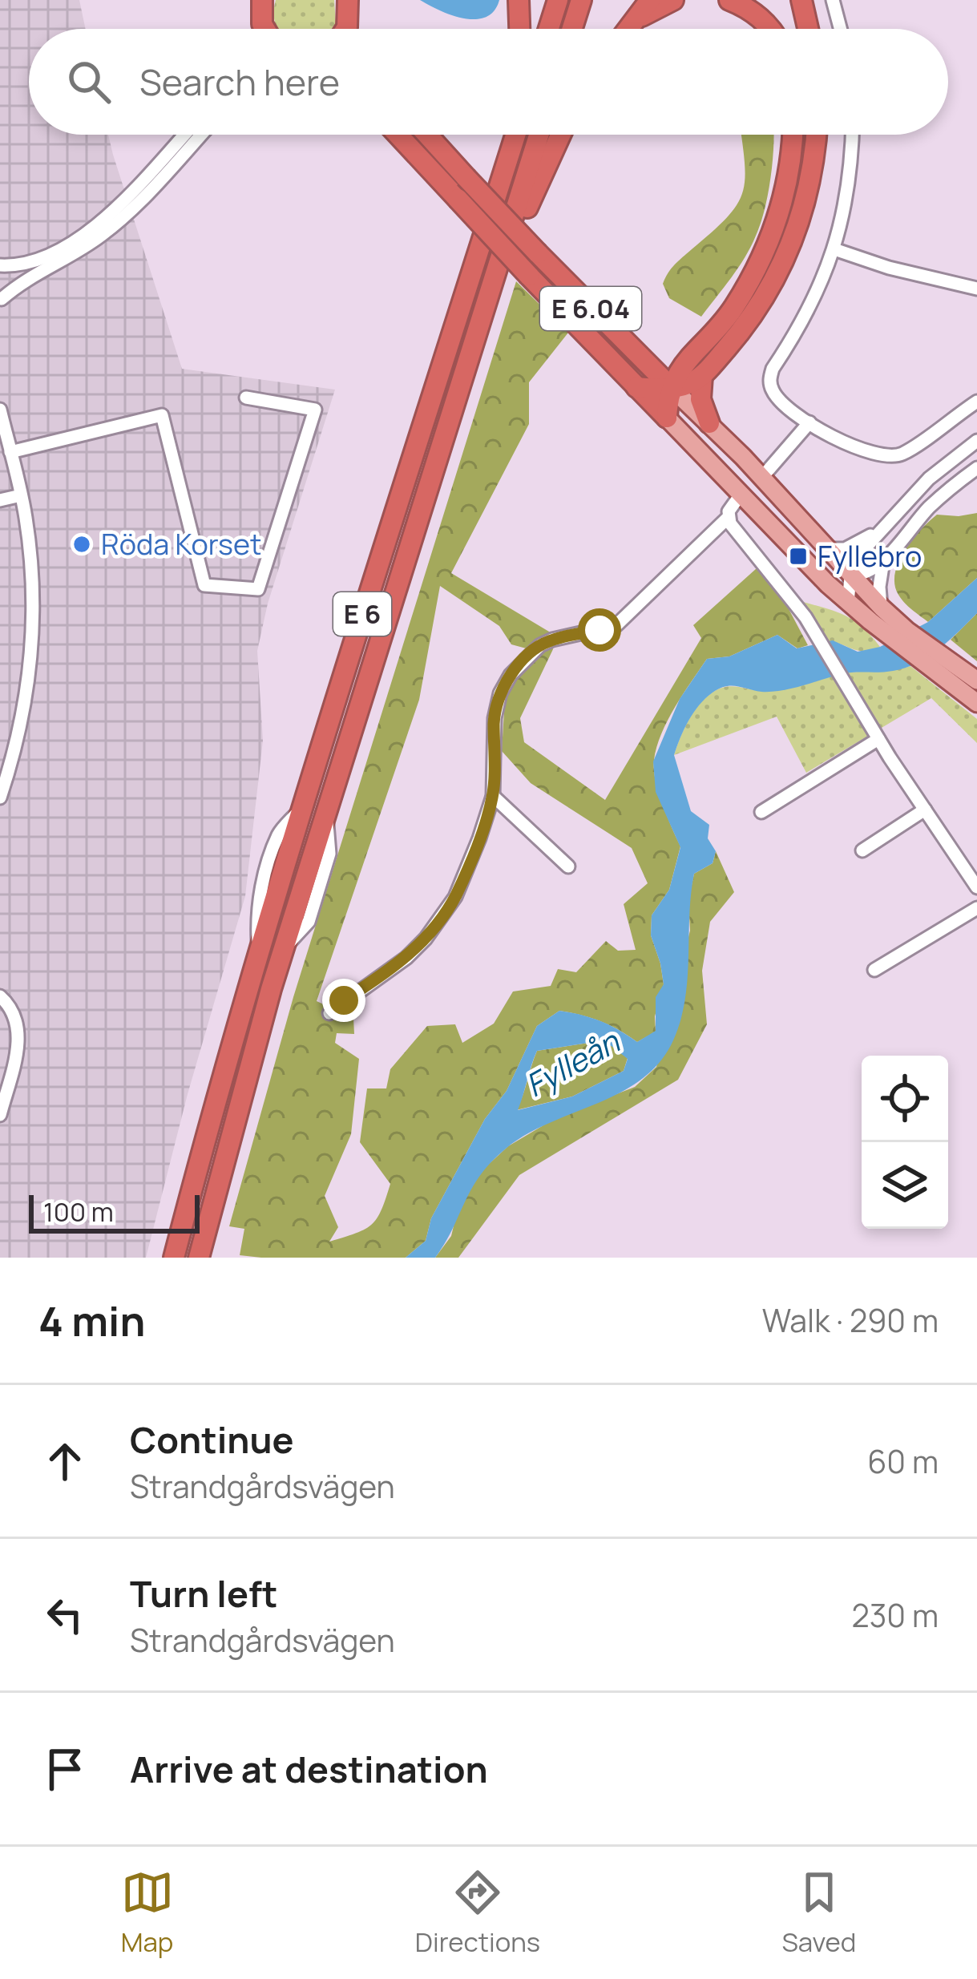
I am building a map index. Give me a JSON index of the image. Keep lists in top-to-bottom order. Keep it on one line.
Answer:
{"streets":{"highway":["E 6.04","E 6"]},"water":["Fylleån"],"places":{"other":["Röda Korset"],"transit":["Fyllebro"]},"scale_bar":"100 m","page":{"search":"Search here","scale":"100 m","heading":["4 min","Walk · 290 m"],"list":[["Continue","Strandgårdsvägen","60 m"],["Turn left","Strandgårdsvägen","230 m"],"Arrive at destination"],"nav":["Map","Directions","Saved"]}}
